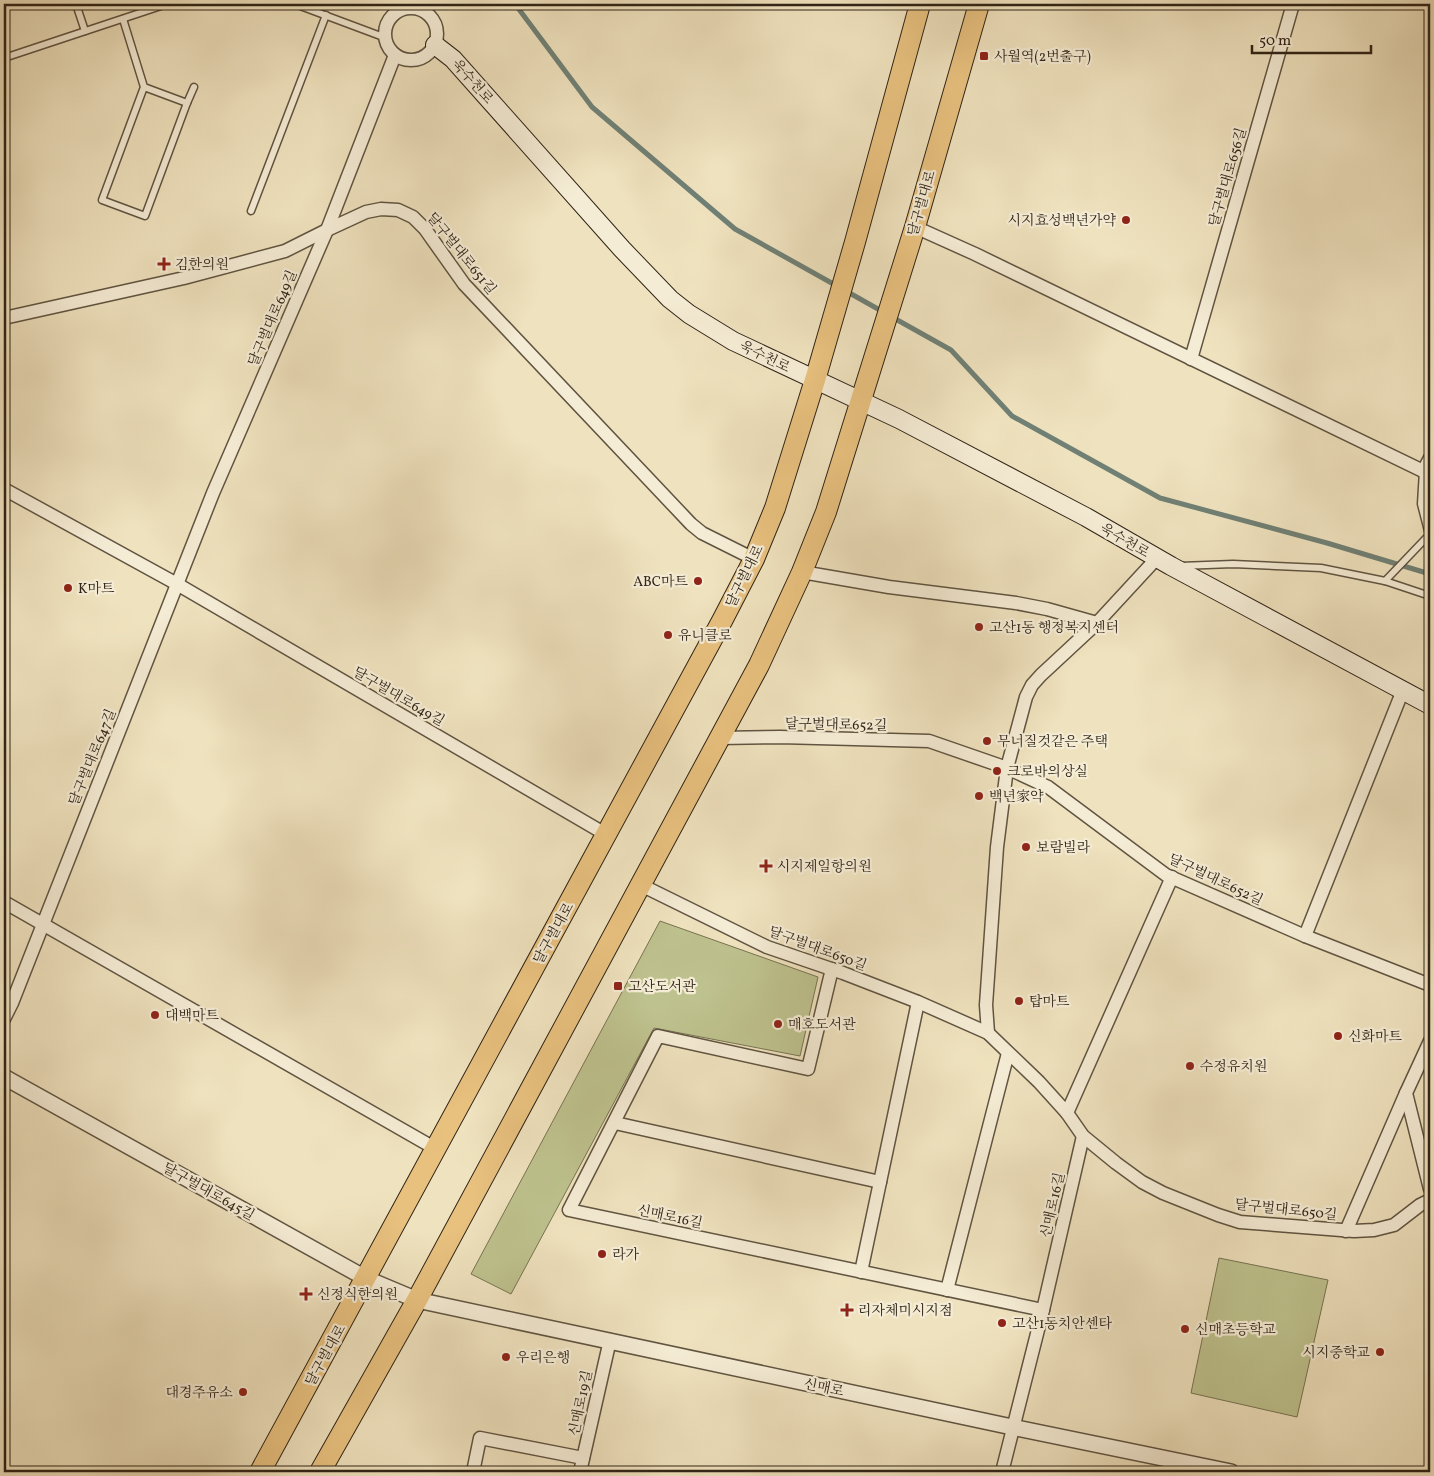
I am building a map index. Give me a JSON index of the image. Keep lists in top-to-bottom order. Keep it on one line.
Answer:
{"streets":{"main road":["욱수천로","달구벌대로"],"street":["달구벌대로656길","달구벌대로651길","달구벌대로649길","달구벌대로652길","달구벌대로647길","달구벌대로650길","달구벌대로645길","신매로16길","신매로","신매로19길"]},"crossings":[["욱수천로","달구벌대로"],["달구벌대로","달구벌대로651길"],["달구벌대로","달구벌대로649길"],["달구벌대로","달구벌대로652길"],["달구벌대로","달구벌대로650길"],["달구벌대로","달구벌대로645길"],["달구벌대로","신매로"],["달구벌대로651길","달구벌대로649길"],["달구벌대로649길","달구벌대로647길"],["달구벌대로650길","신매로16길"],["달구벌대로645길","신매로"],["신매로16길","신매로"],["신매로","신매로19길"]],"places":{"transit":["사월역(2번출구)","고산도서관"],"other":["시지효성백년가약","ABC마트","K마트","고산1동 행정복지센터","유니클로","무너질것같은 주택","크로바의상실","백년家약","보람빌라","탑마트","대백마트","매호도서관","신화마트","수정유치원","라가","고산1동치안센타","신매초등학교","시지중학교","우리은행","대경주유소"],"health":["김한의원","시지제일항의원","신정식한의원","리자체미시지점"]},"scale_bar":"50 m"}
